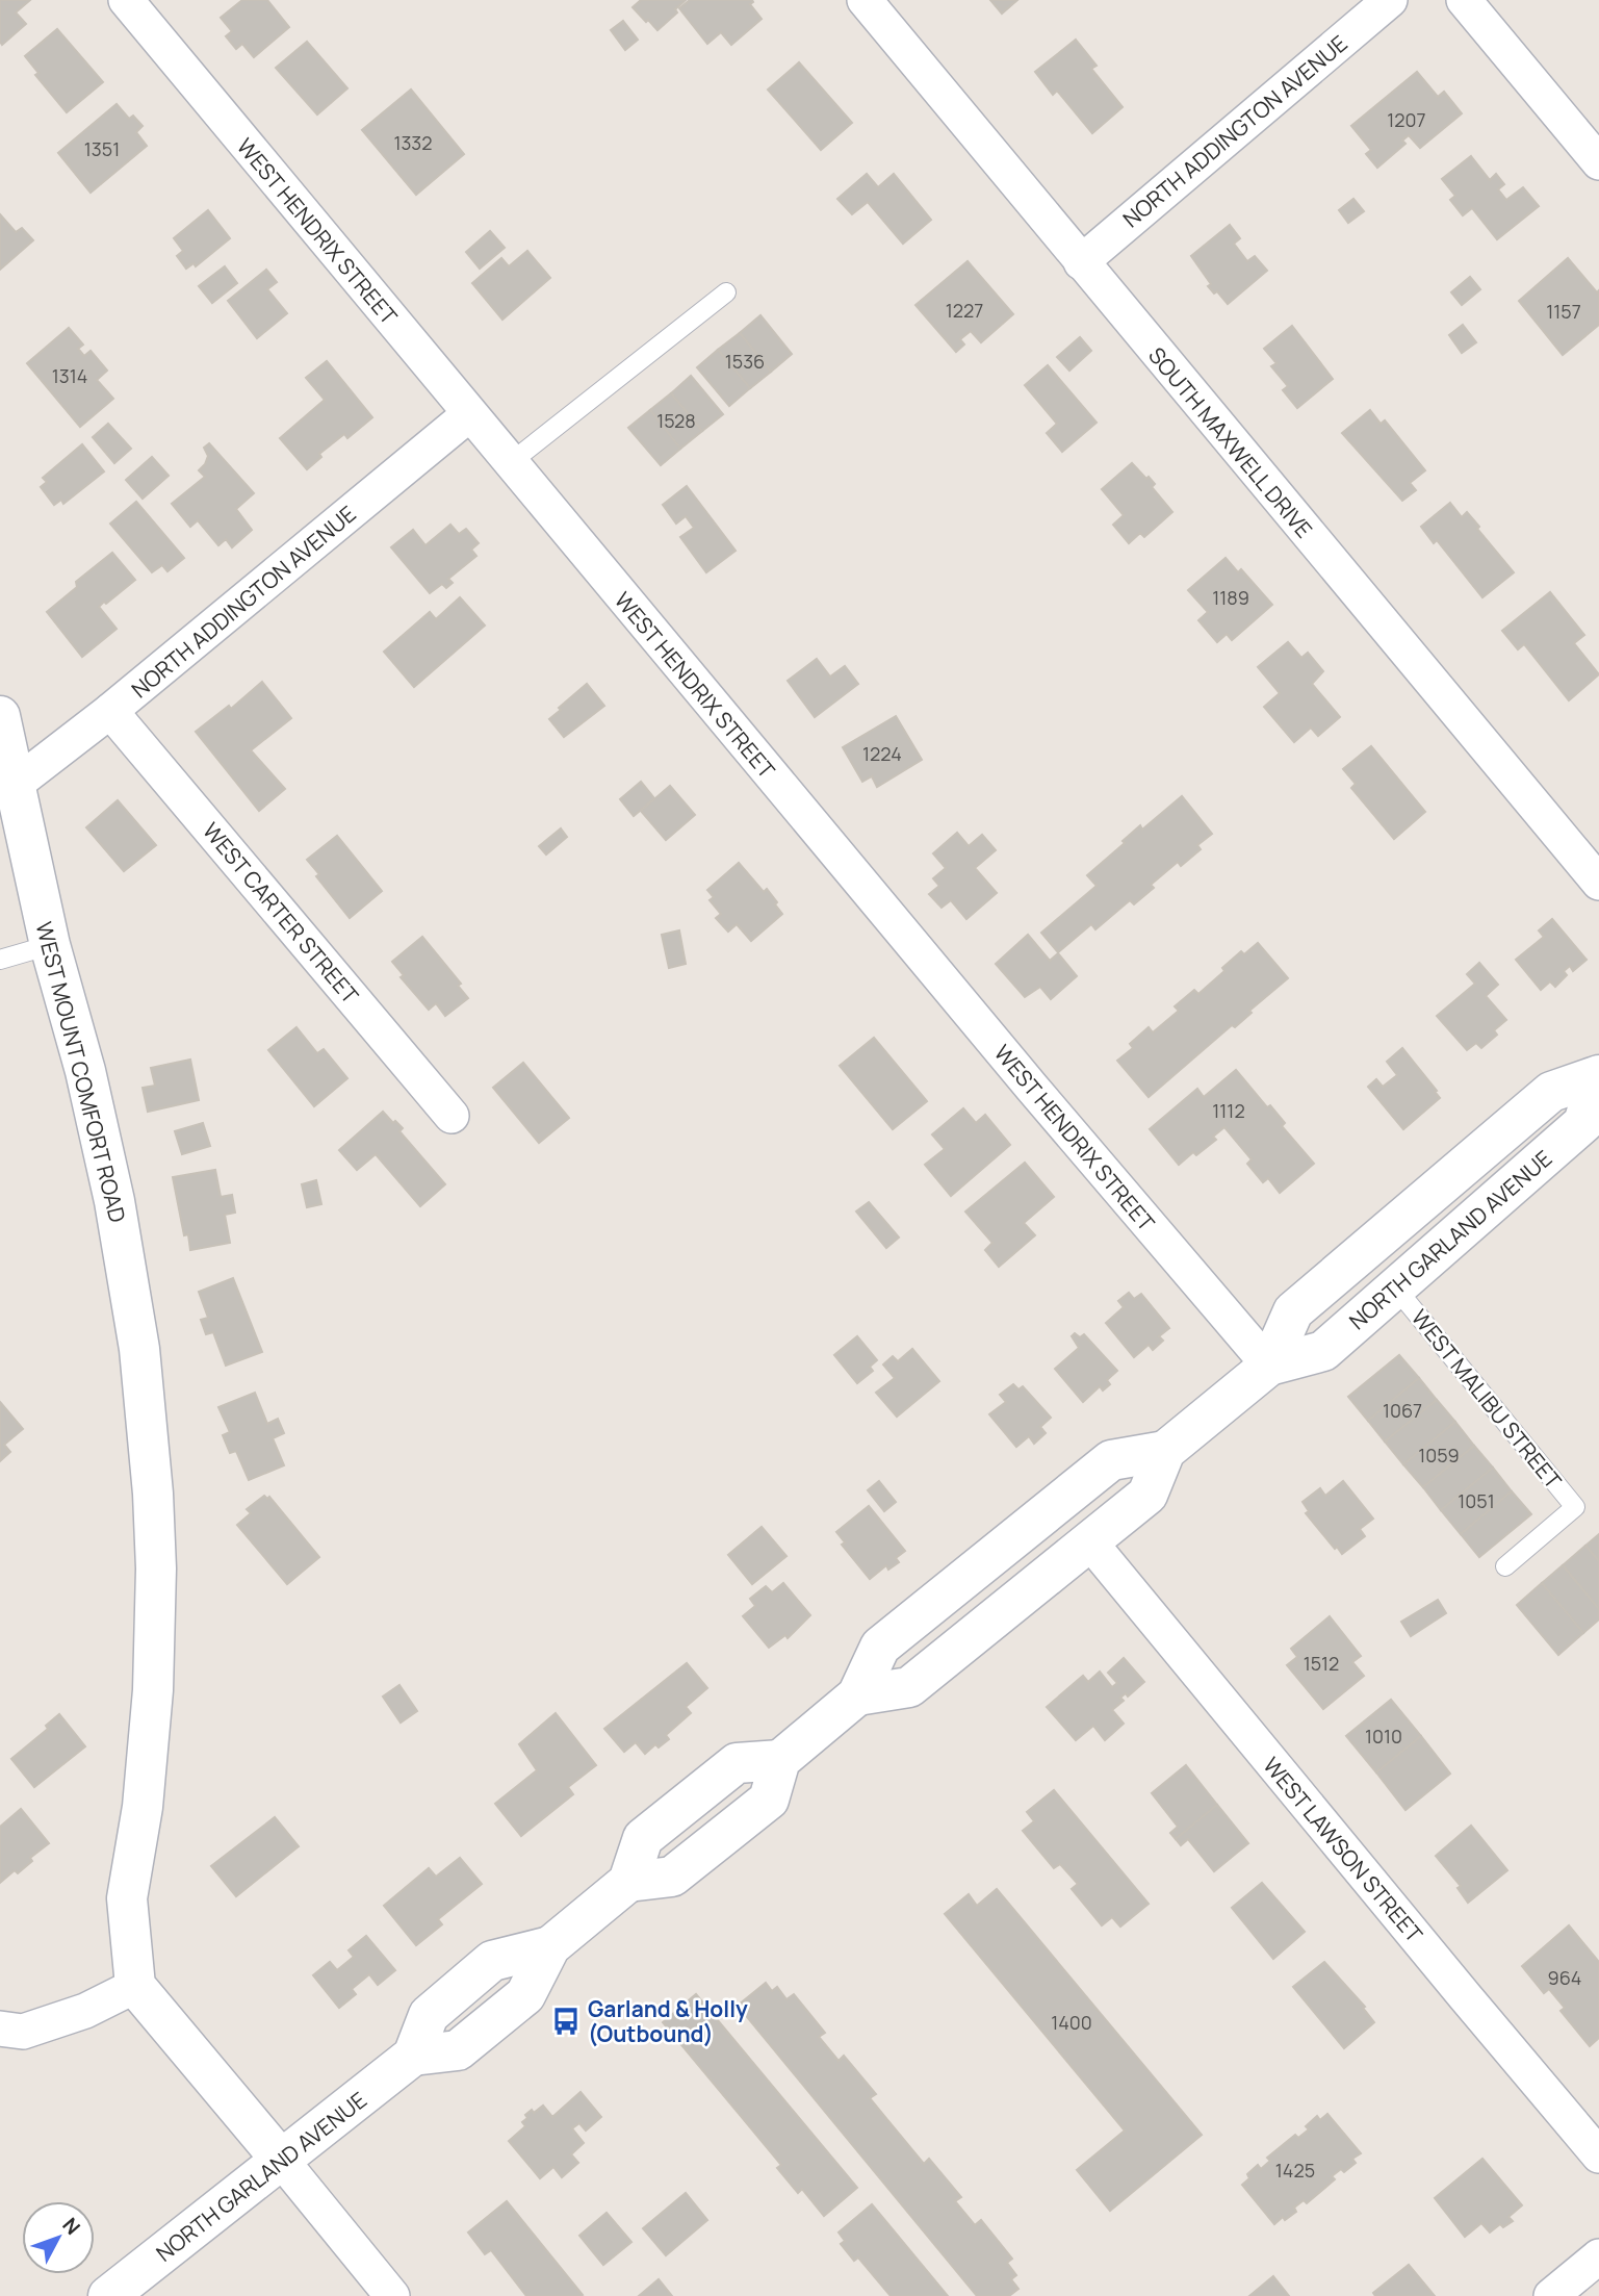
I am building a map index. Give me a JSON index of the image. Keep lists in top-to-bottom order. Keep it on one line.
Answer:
{"streets":{"main road":["WEST MOUNT COMFORT ROAD","NORTH GARLAND AVENUE"],"street":["NORTH ADDINGTON AVENUE","WEST HENDRIX STREET","SOUTH MAXWELL DRIVE","WEST CARTER STREET","WEST LAWSON STREET"],"lane":["WEST MALIBU STREET"]},"crossings":[["NORTH ADDINGTON AVENUE","WEST HENDRIX STREET"],["NORTH ADDINGTON AVENUE","SOUTH MAXWELL DRIVE"],["NORTH ADDINGTON AVENUE","WEST CARTER STREET"],["NORTH ADDINGTON AVENUE","WEST MOUNT COMFORT ROAD"],["WEST HENDRIX STREET","NORTH GARLAND AVENUE"],["NORTH GARLAND AVENUE","WEST MALIBU STREET"],["NORTH GARLAND AVENUE","WEST LAWSON STREET"]],"places":{"bus stop":["Garland & Holly (Outbound)"]},"house_numbers":["1207","1332","1351","1227","1157","1536","1314","1528","1189","1224","1112","1067","1059","1051","1512","1010","964","1400","1425"],"north":"top right"}
